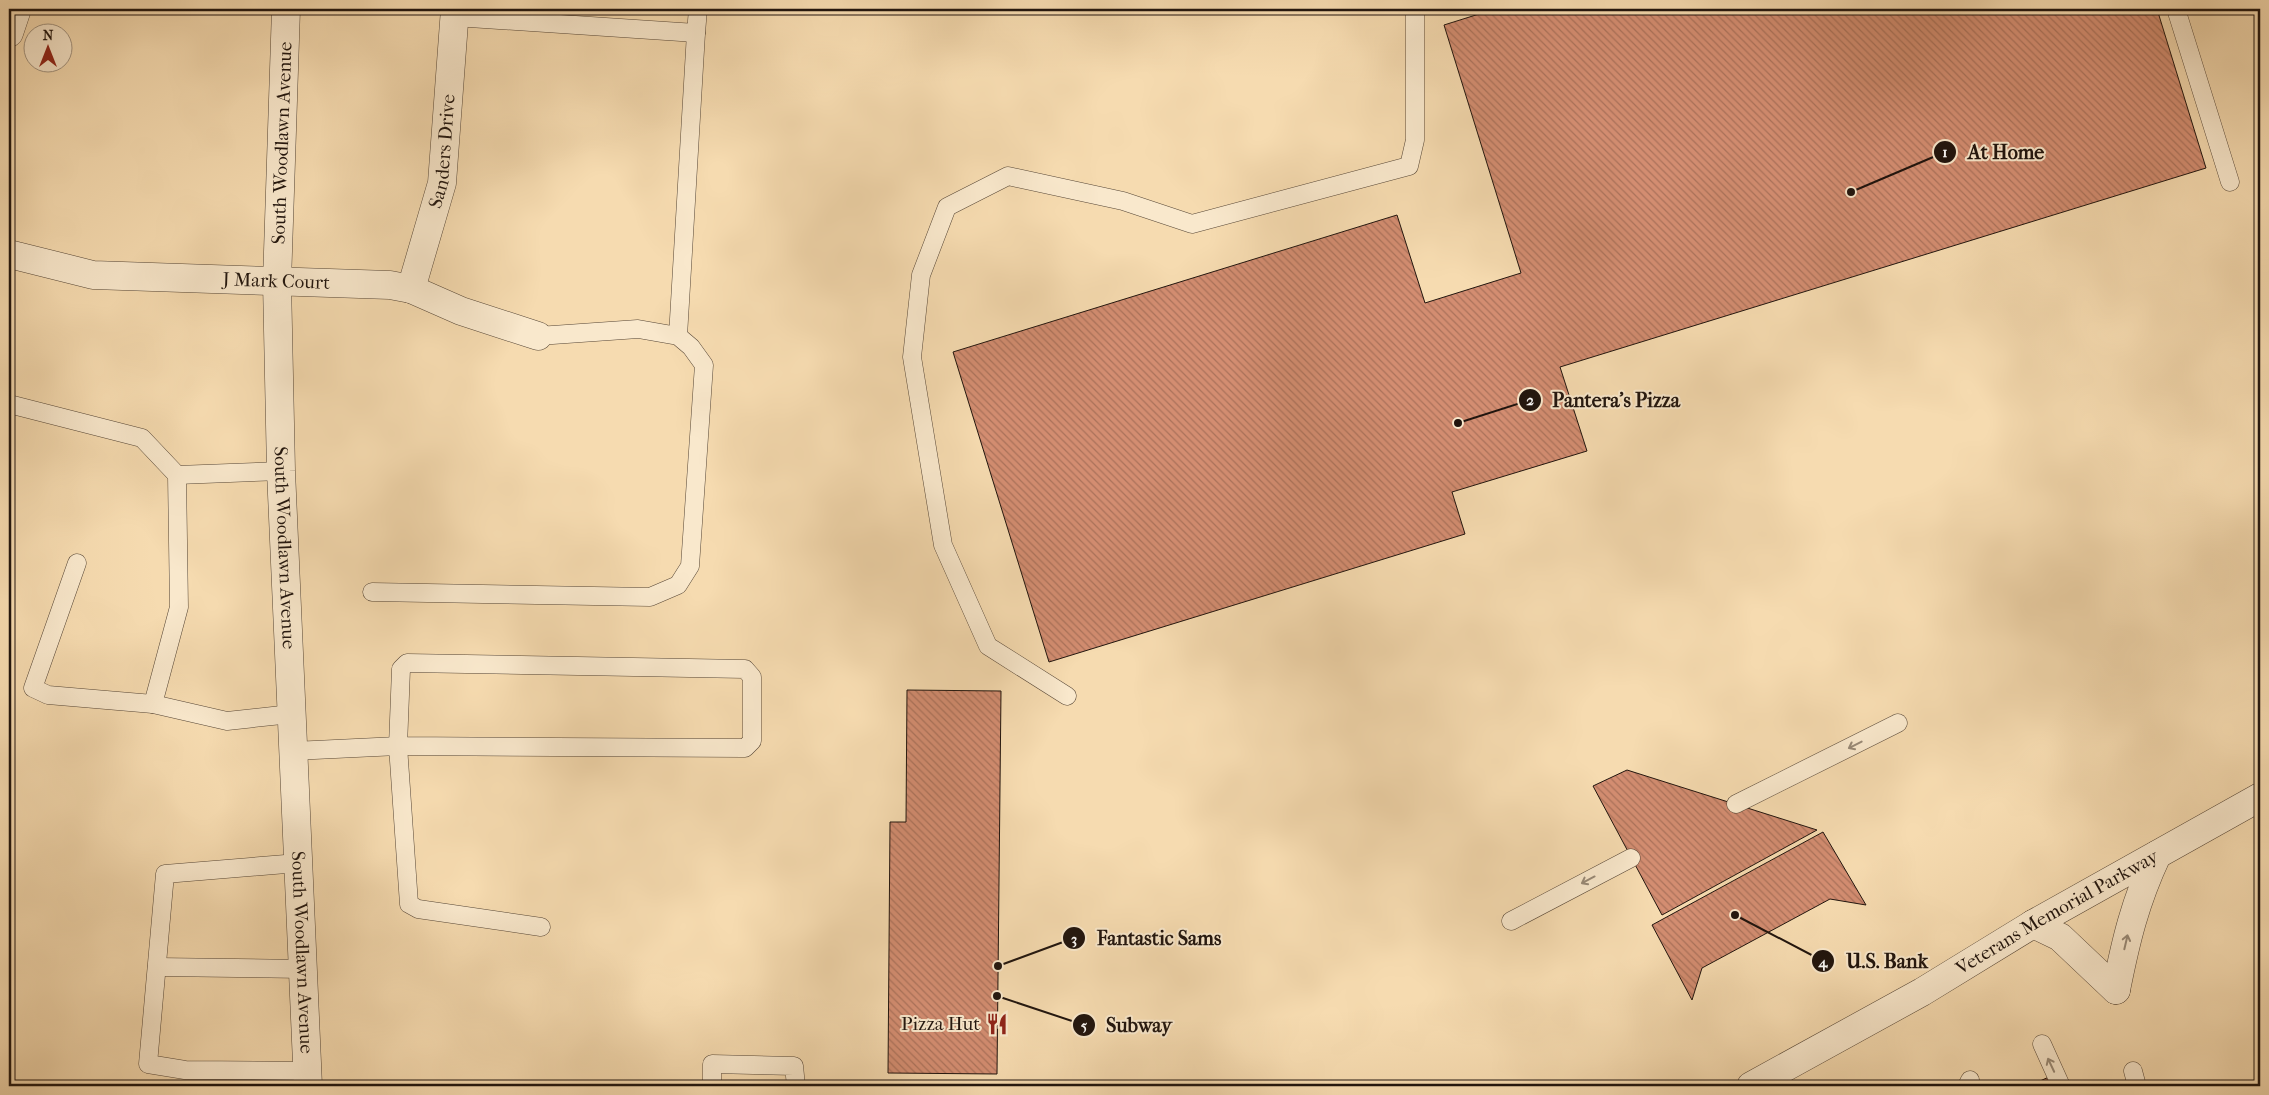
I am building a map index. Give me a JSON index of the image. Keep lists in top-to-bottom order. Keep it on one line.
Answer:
{"streets":{"street":["South Woodlawn Avenue","Sanders Drive","J Mark Court","Veterans Memorial Parkway"]},"crossings":[["South Woodlawn Avenue","J Mark Court"],["Sanders Drive","J Mark Court"]],"places":{"other":["At Home","Pantera's Pizza","U.S. Bank","Fantastic Sams","Subway"],"restaurant":["Pizza Hut"]},"north":"top"}
